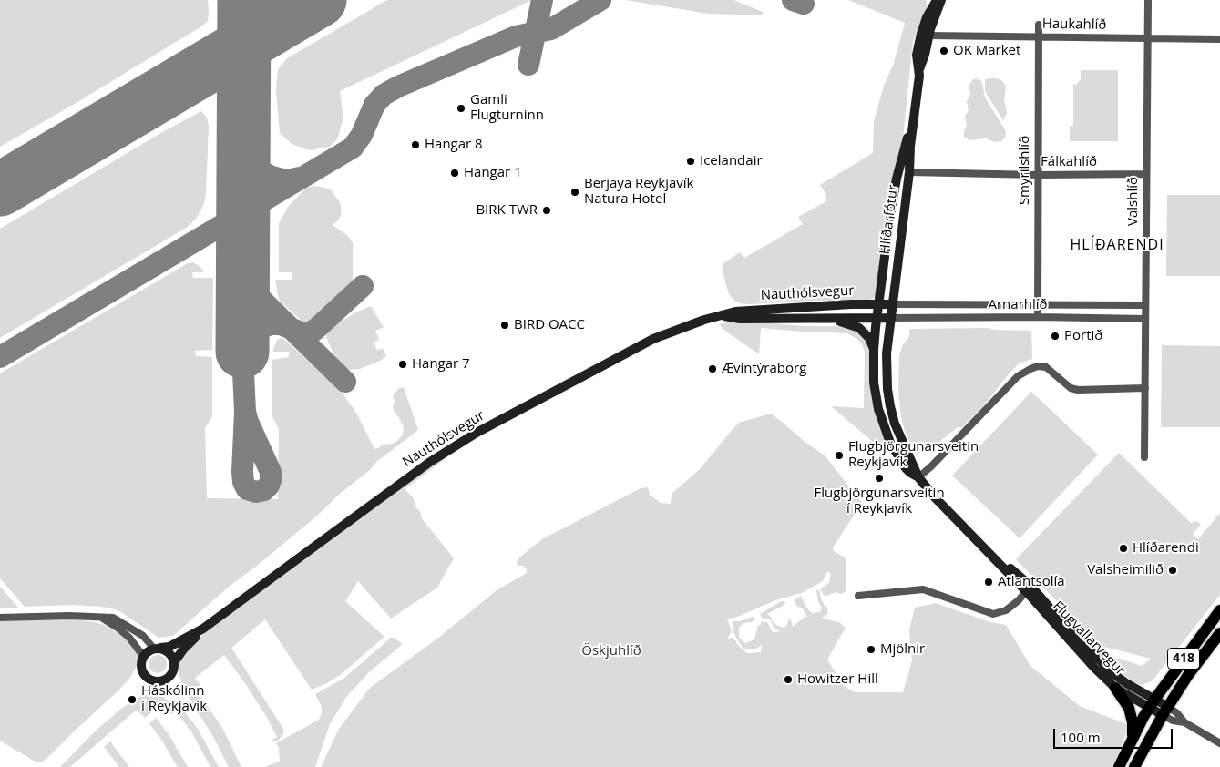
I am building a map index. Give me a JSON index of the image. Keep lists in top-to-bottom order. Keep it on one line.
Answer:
{"streets":{"main road":["418"],"street":["Haukahlíð","Fálkahlíð","Smyrilshlíð","Valshlíð","Hlíðarfótur","Nauthólsvegur","Arnarhlíð","Flugvallarvegur"]},"crossings":[["Haukahlíð","Smyrilshlíð"],["Haukahlíð","Valshlíð"],["Haukahlíð","Hlíðarfótur"],["Fálkahlíð","Smyrilshlíð"],["Fálkahlíð","Valshlíð"],["Fálkahlíð","Hlíðarfótur"],["Smyrilshlíð","Arnarhlíð"],["Valshlíð","Arnarhlíð"],["Hlíðarfótur","Nauthólsvegur"],["Hlíðarfótur","Arnarhlíð"],["Hlíðarfótur","Flugvallarvegur"],["Nauthólsvegur","Arnarhlíð"],["Nauthólsvegur","Flugvallarvegur"],["Arnarhlíð","Flugvallarvegur"],["Flugvallarvegur","418"]],"districts":["HLÍÐARENDI"],"parks":["Öskjuhlíð"],"places":["OK Market","Gamli Flugturninn","Hangar 8","Icelandair","Hangar 1","Berjaya Reykjavík Natura Hotel","BIRK TWR","BIRD OACC","Portið","Hangar 7","Ævintýraborg","Flugbjörgunarsveitin Reykjavík","Flugbjörgunarsveitin í Reykjavík","Hlíðarendi","Valsheimilið","Atlantsolía","Mjölnir","Howitzer Hill","Háskólinn í Reykjavík"],"scale_bar":"100 m"}
